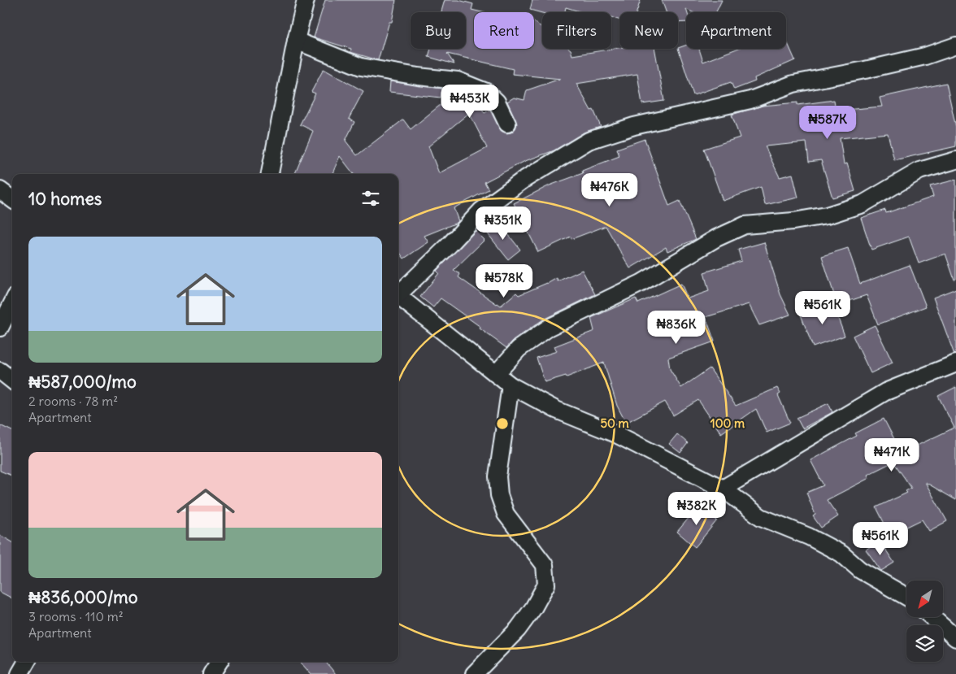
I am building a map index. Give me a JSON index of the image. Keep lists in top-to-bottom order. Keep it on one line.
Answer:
{"north":"bottom left","page":{"chip":["Buy","Rent","Filters","New","Apartment"],"price":["₦453K","₦587K","₦476K","₦351K","₦578K","₦561K","₦836K","₦471K","₦382K","₦561K"],"heading":"10 homes","list":[{"name":"₦587,000/mo","note":"2 rooms · 78 m² · Apartment"},{"name":"₦836,000/mo","note":"3 rooms · 110 m² · Apartment"}]},"rings":["50 m","100 m"]}
